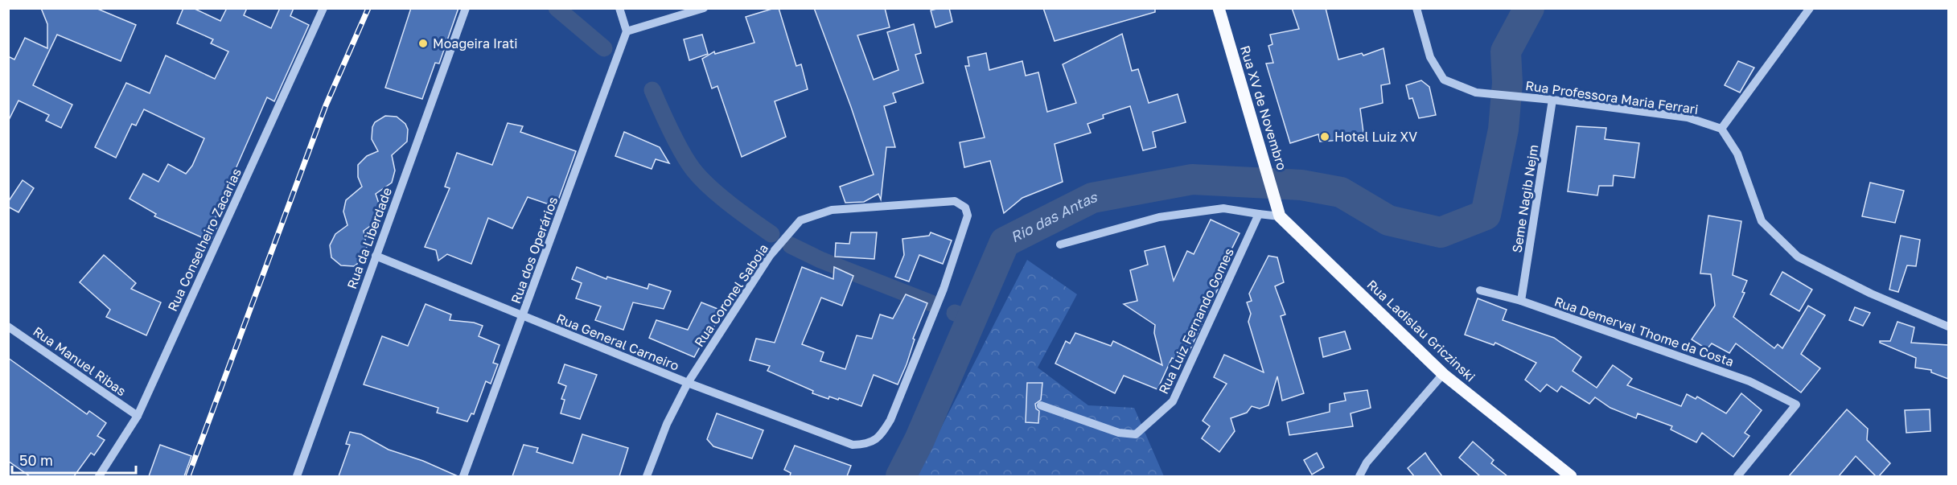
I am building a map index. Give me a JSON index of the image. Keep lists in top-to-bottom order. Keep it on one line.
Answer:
{"streets":{"main road":["Rua XV de Novembro","Rua Ladislau Griczinski"],"street":["Rua Professora Maria Ferrari","Seme Nagib Nejm","Rua da Liberdade","Rua Conselheiro Zacarias","Rua dos Operários","Rua Coronel Saboia","Rua Luiz Fernando Gomes","Rua Demerval Thome da Costa","Rua General Carneiro","Rua Manuel Ribas"]},"crossings":[["Rua Professora Maria Ferrari","Seme Nagib Nejm"],["Rua XV de Novembro","Rua Ladislau Griczinski"],["Seme Nagib Nejm","Rua Demerval Thome da Costa"],["Rua da Liberdade","Rua General Carneiro"],["Rua Conselheiro Zacarias","Rua Manuel Ribas"],["Rua dos Operários","Rua General Carneiro"],["Rua Coronel Saboia","Rua General Carneiro"]],"water":["Rio das Antas"],"places":["Moageira Irati","Hotel Luiz XV"],"scale_bar":"50 m"}
